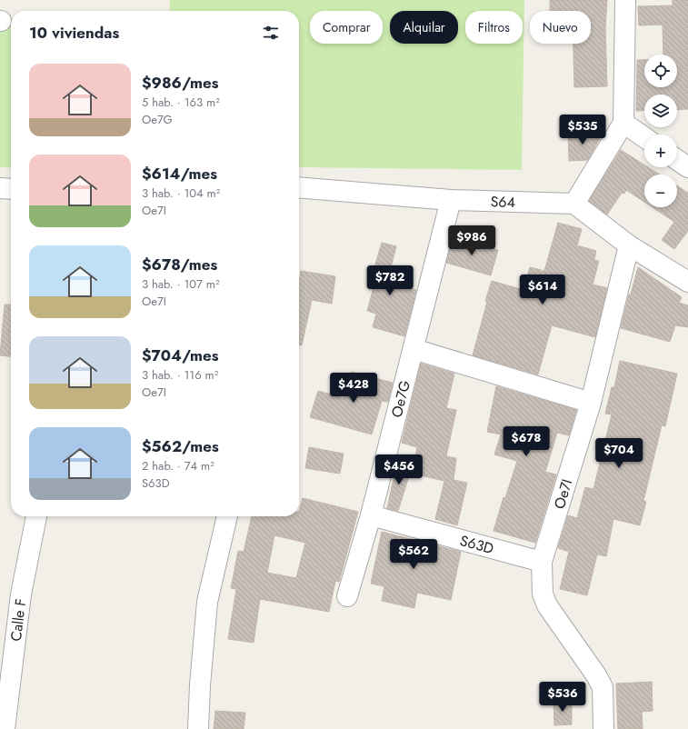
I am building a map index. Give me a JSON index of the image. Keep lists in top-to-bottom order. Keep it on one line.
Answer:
{"streets":{"street":["S64","Oe7G","Oe7I","S63D","Calle F"]},"crossings":[["S64","Oe7G"],["Oe7G","S63D"],["Oe7I","S63D"]],"page":{"chip":["Comprar","Alquilar","Filtros","Nuevo"],"heading":"10 viviendas","map_buttons":["+","−"],"list":[{"name":"$986/mes","note":"5 hab. · 163 m² · Oe7G"},{"name":"$614/mes","note":"3 hab. · 104 m² · Oe7I"},{"name":"$678/mes","note":"3 hab. · 107 m² · Oe7I"},{"name":"$704/mes","note":"3 hab. · 116 m² · Oe7I"},{"name":"$562/mes","note":"2 hab. · 74 m² · S63D"}],"price":["$535","$986","$782","$614","$428","$678","$704","$456","$562","$536"]}}
